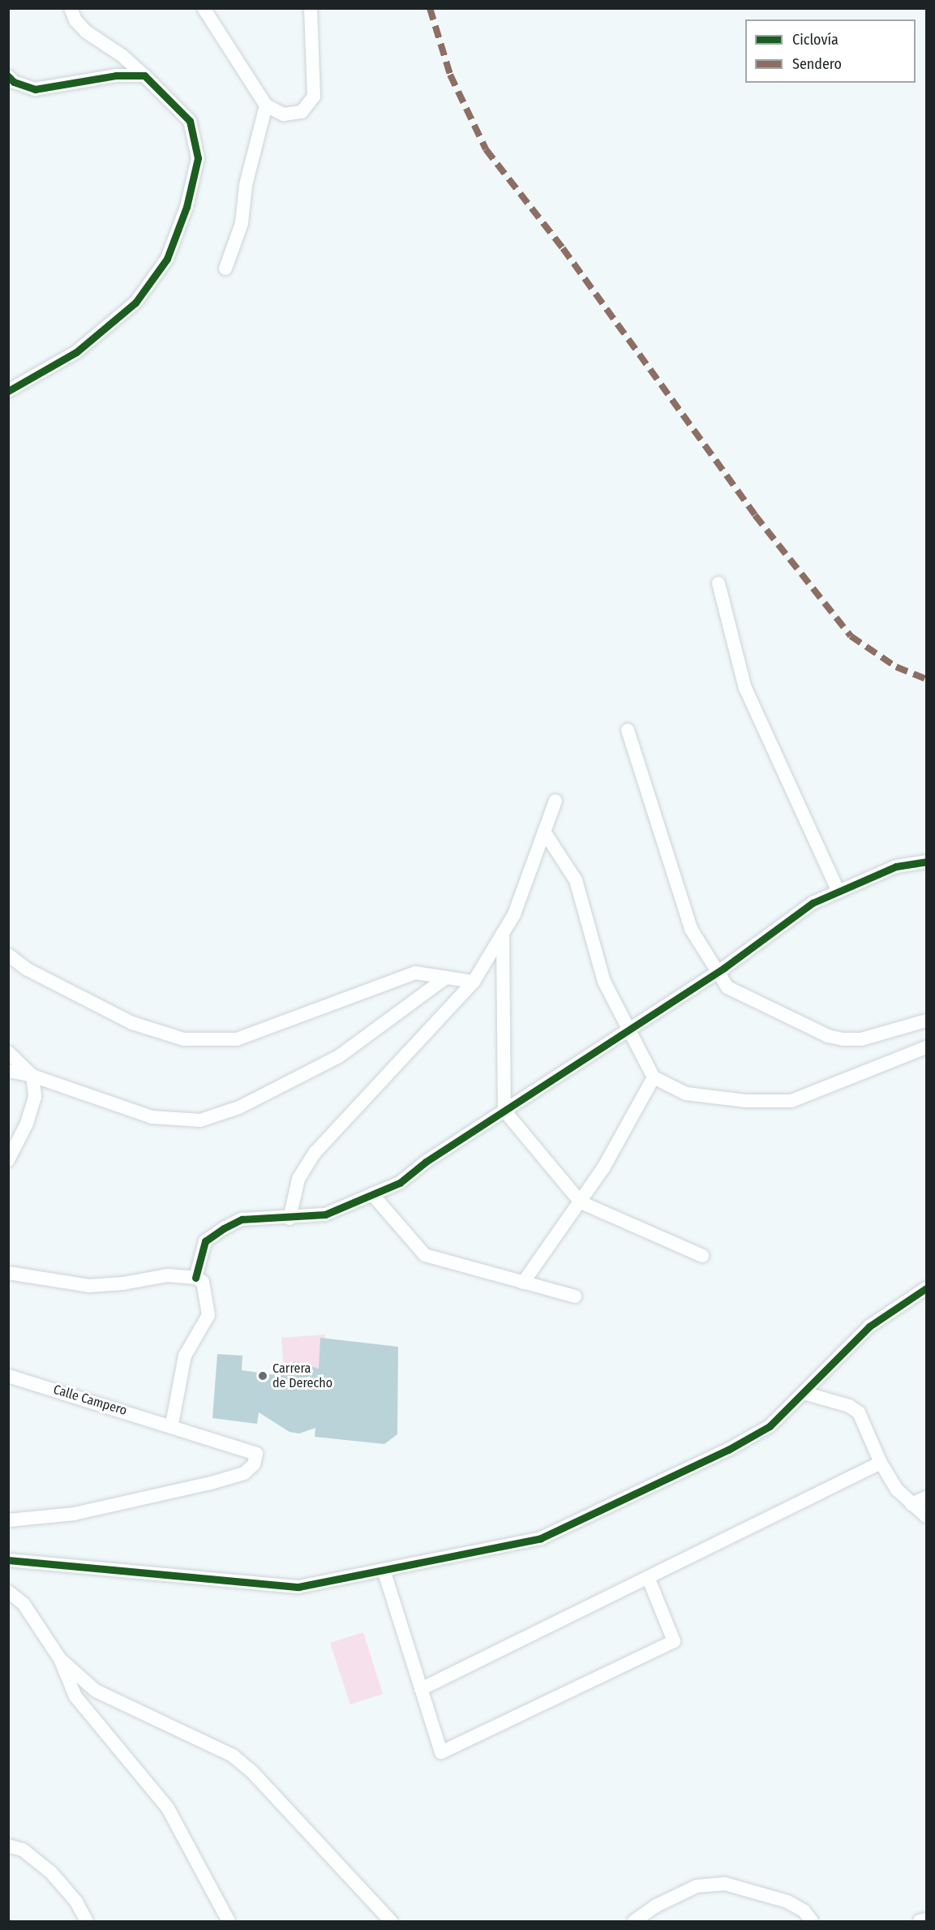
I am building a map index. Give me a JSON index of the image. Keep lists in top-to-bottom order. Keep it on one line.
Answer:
{"streets":{"street":["Calle Campero"]},"places":["Carrera de Derecho"],"legend":["Ciclovía","Sendero"]}
